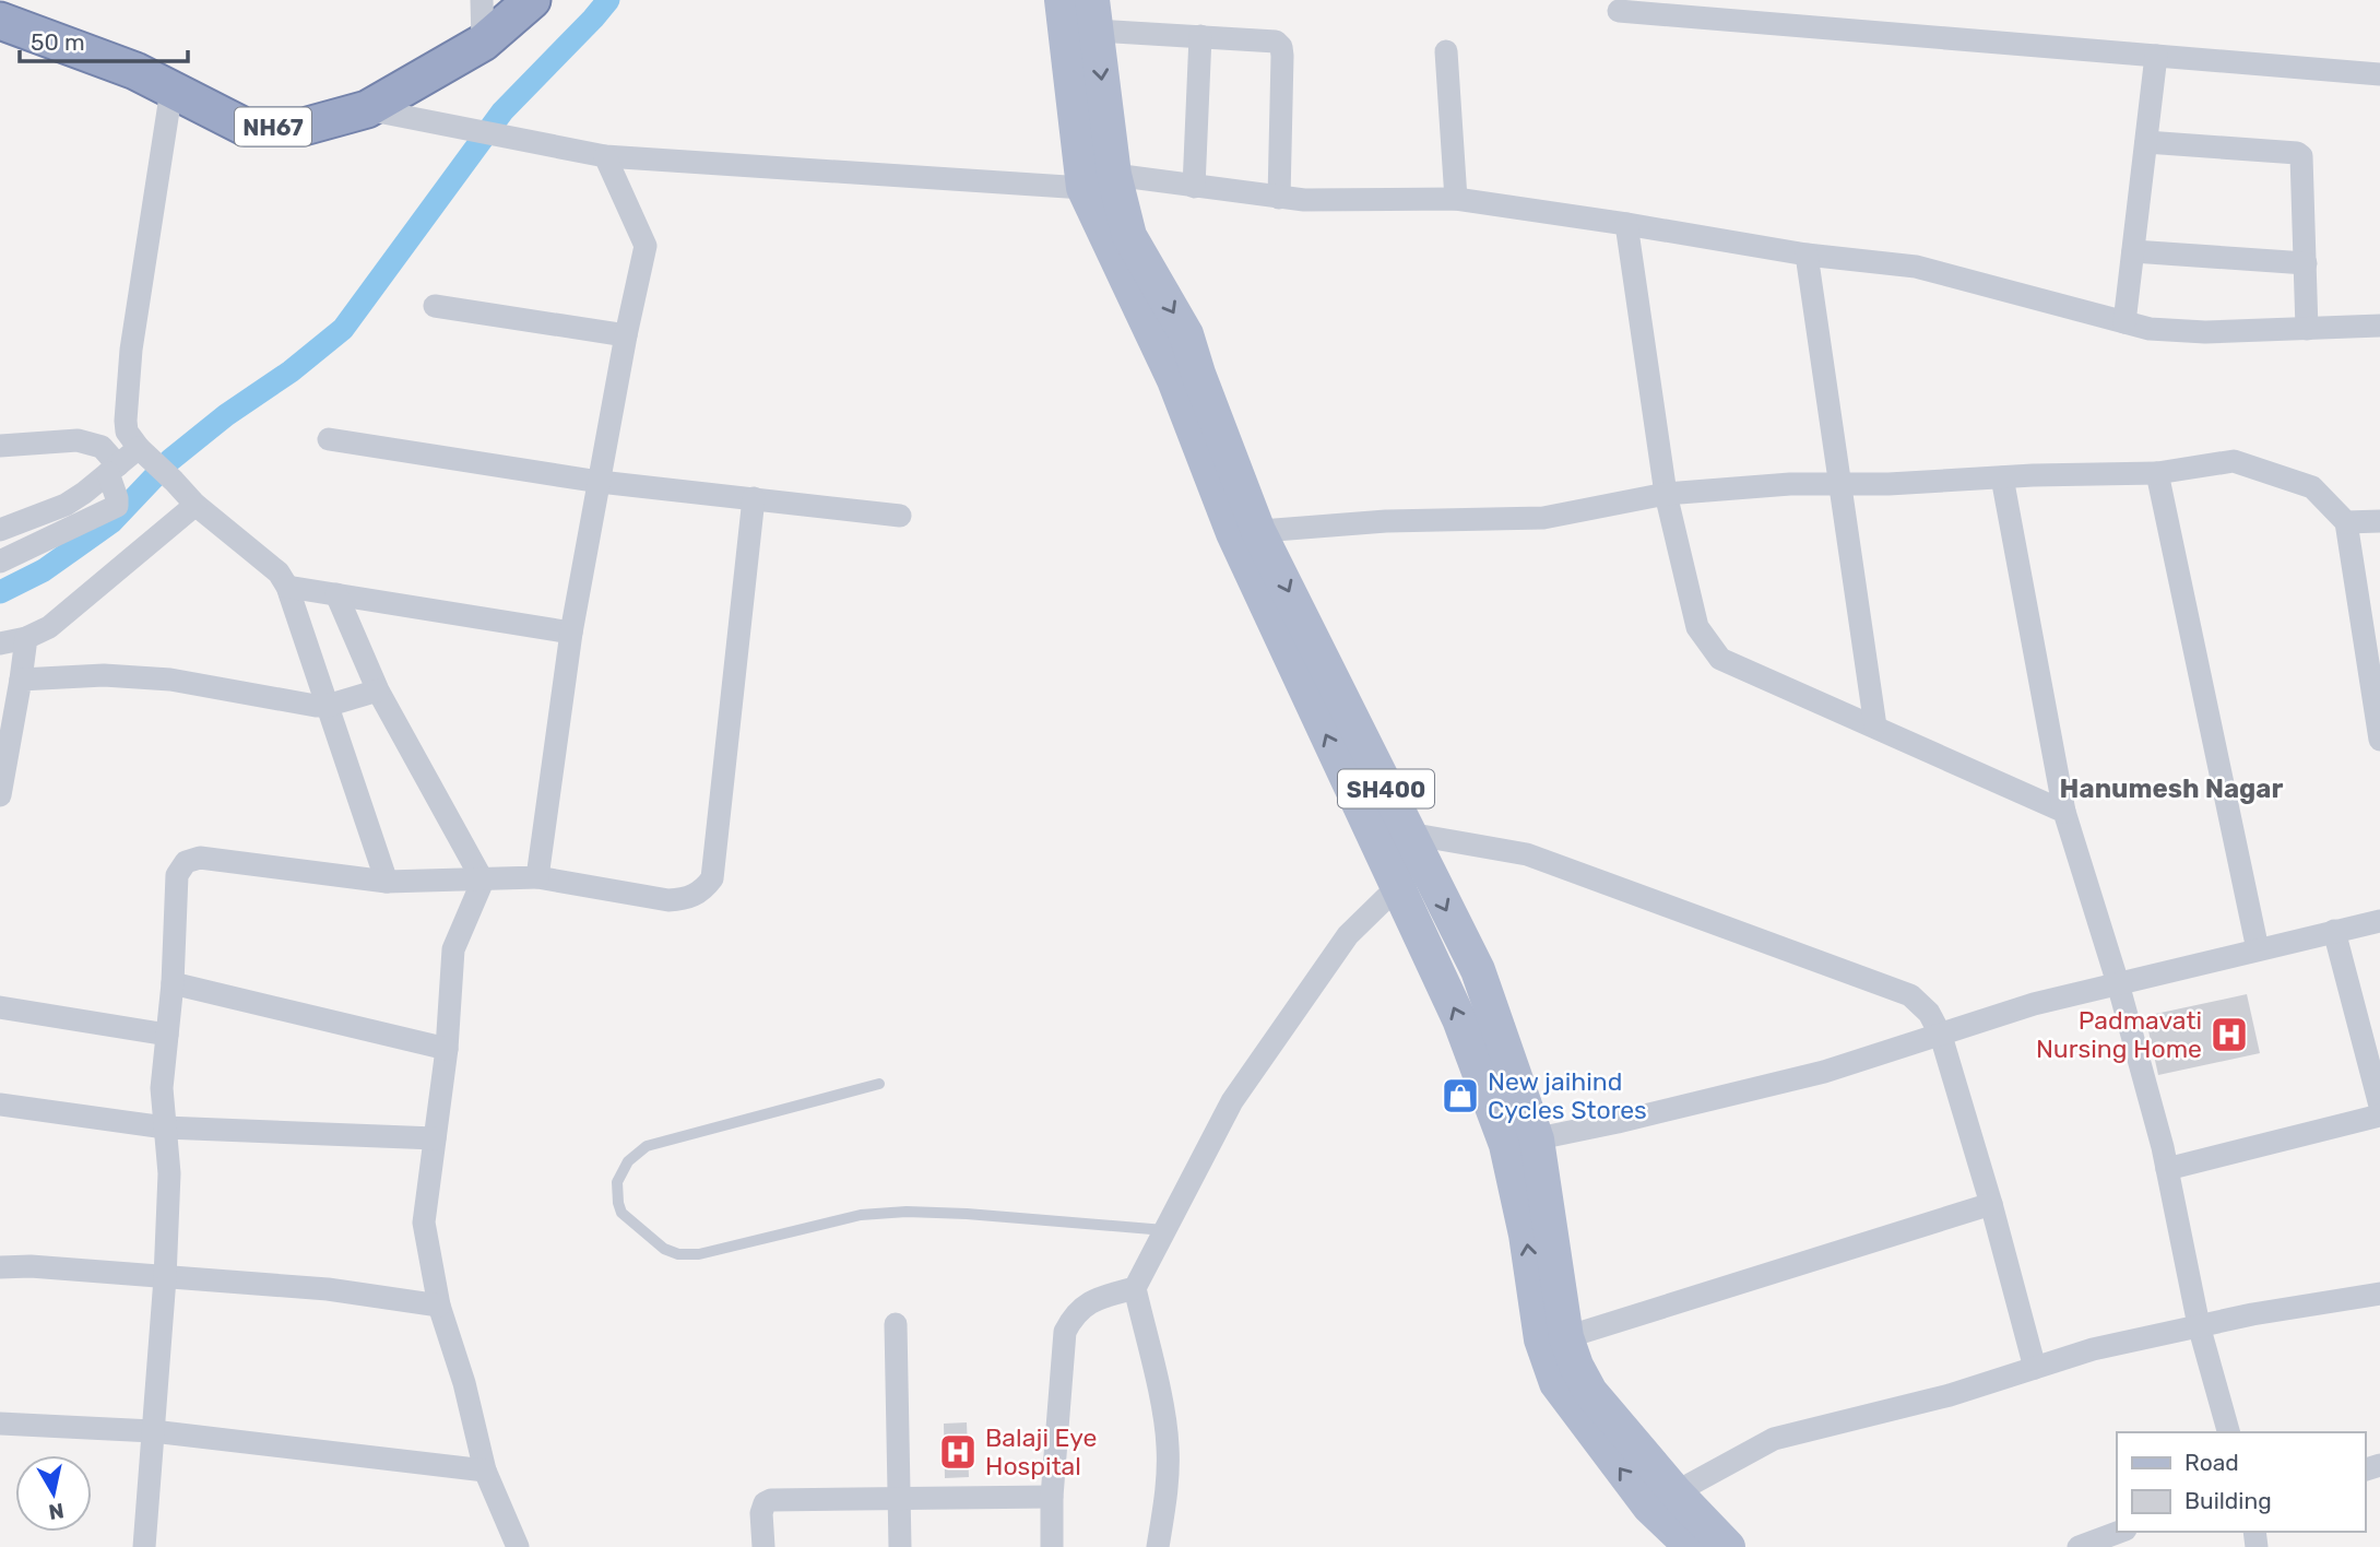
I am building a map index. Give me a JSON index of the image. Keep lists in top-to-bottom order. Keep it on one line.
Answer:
{"streets":{"highway":["NH67"],"main road":["SH400"]},"districts":["Hanumesh Nagar"],"places":{"hospital":["Padmavati Nursing Home","Balaji Eye Hospital"],"shop":["New jaihind Cycles Stores"]},"legend":["Road","Building"],"scale_bar":"50 m","north":"bottom"}
